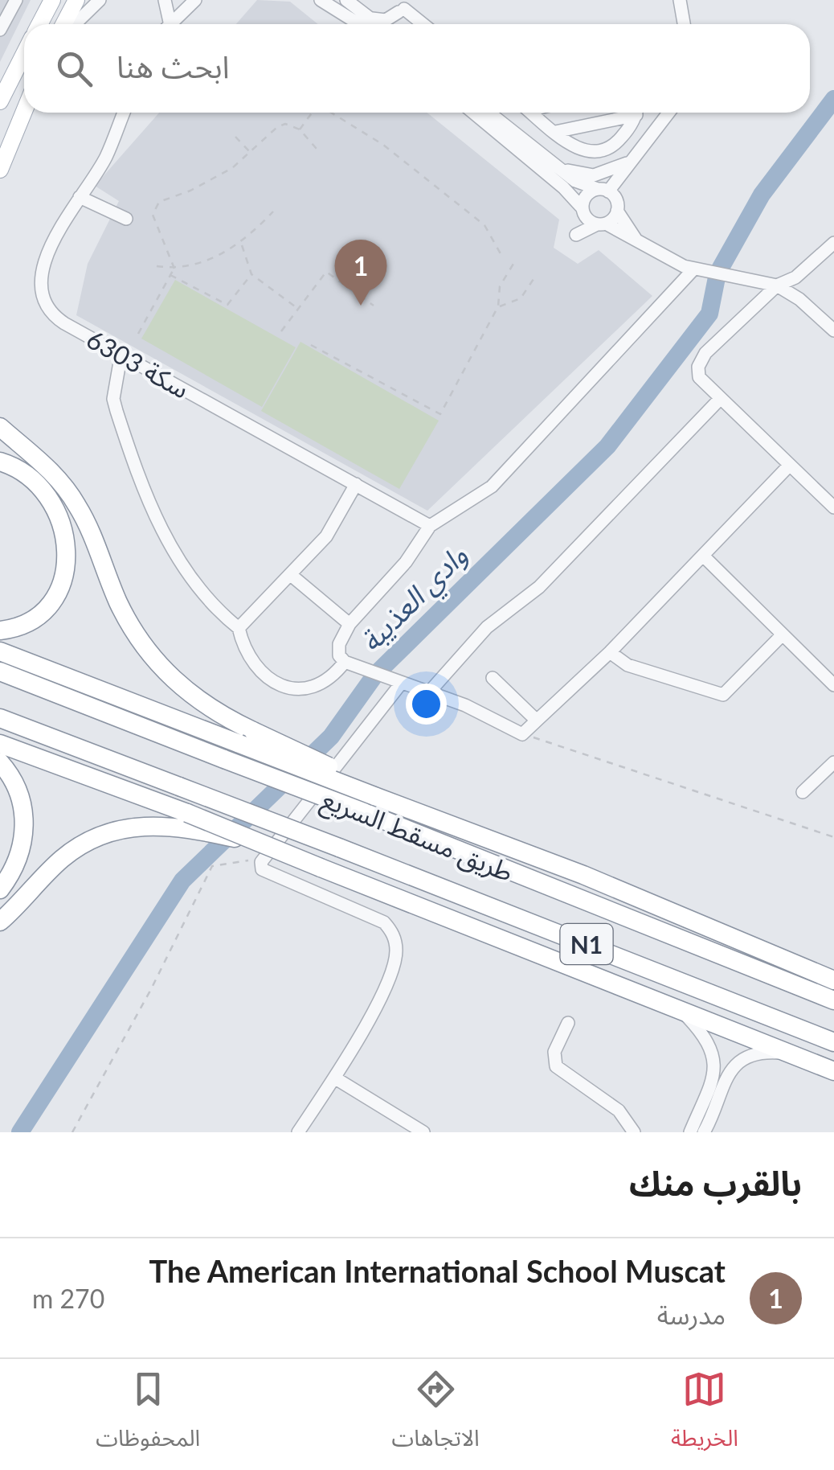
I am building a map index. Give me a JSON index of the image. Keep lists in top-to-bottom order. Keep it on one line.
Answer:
{"streets":{"highway":["طريق مسقط السريع","N1"],"street":["سكة 6303"]},"water":["وادي العذيبة"],"page":{"search":"ابحث هنا","pins":"1","heading":"بالقرب منك","list":[{"mark":"1","name":"The American International School Muscat","note":"مدرسة","value":"270 m"}],"nav":["الخريطة","الاتجاهات","المحفوظات"]}}
